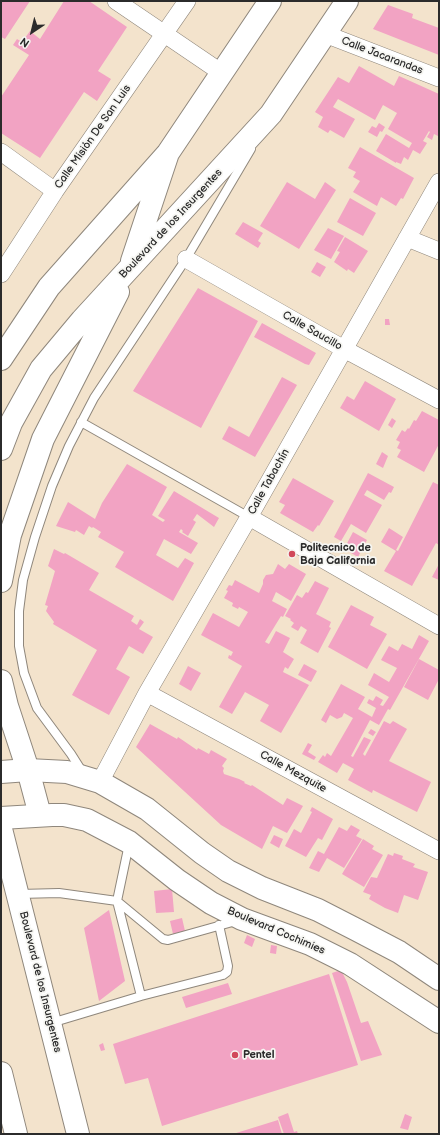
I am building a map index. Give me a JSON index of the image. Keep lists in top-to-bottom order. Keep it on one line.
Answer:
{"streets":{"main road":["Boulevard de los Insurgentes","Boulevard Cochimies"],"street":["Calle Jacarandas","Calle Misión De San Luis","Calle Saucillo","Calle Tabachín","Calle Mezquite"]},"crossings":[["Calle Jacarandas","Boulevard de los Insurgentes"],["Calle Saucillo","Calle Tabachín"],["Calle Tabachín","Calle Mezquite"]],"places":["Politecnico de Baja California","Pentel"],"north":"bottom left"}
